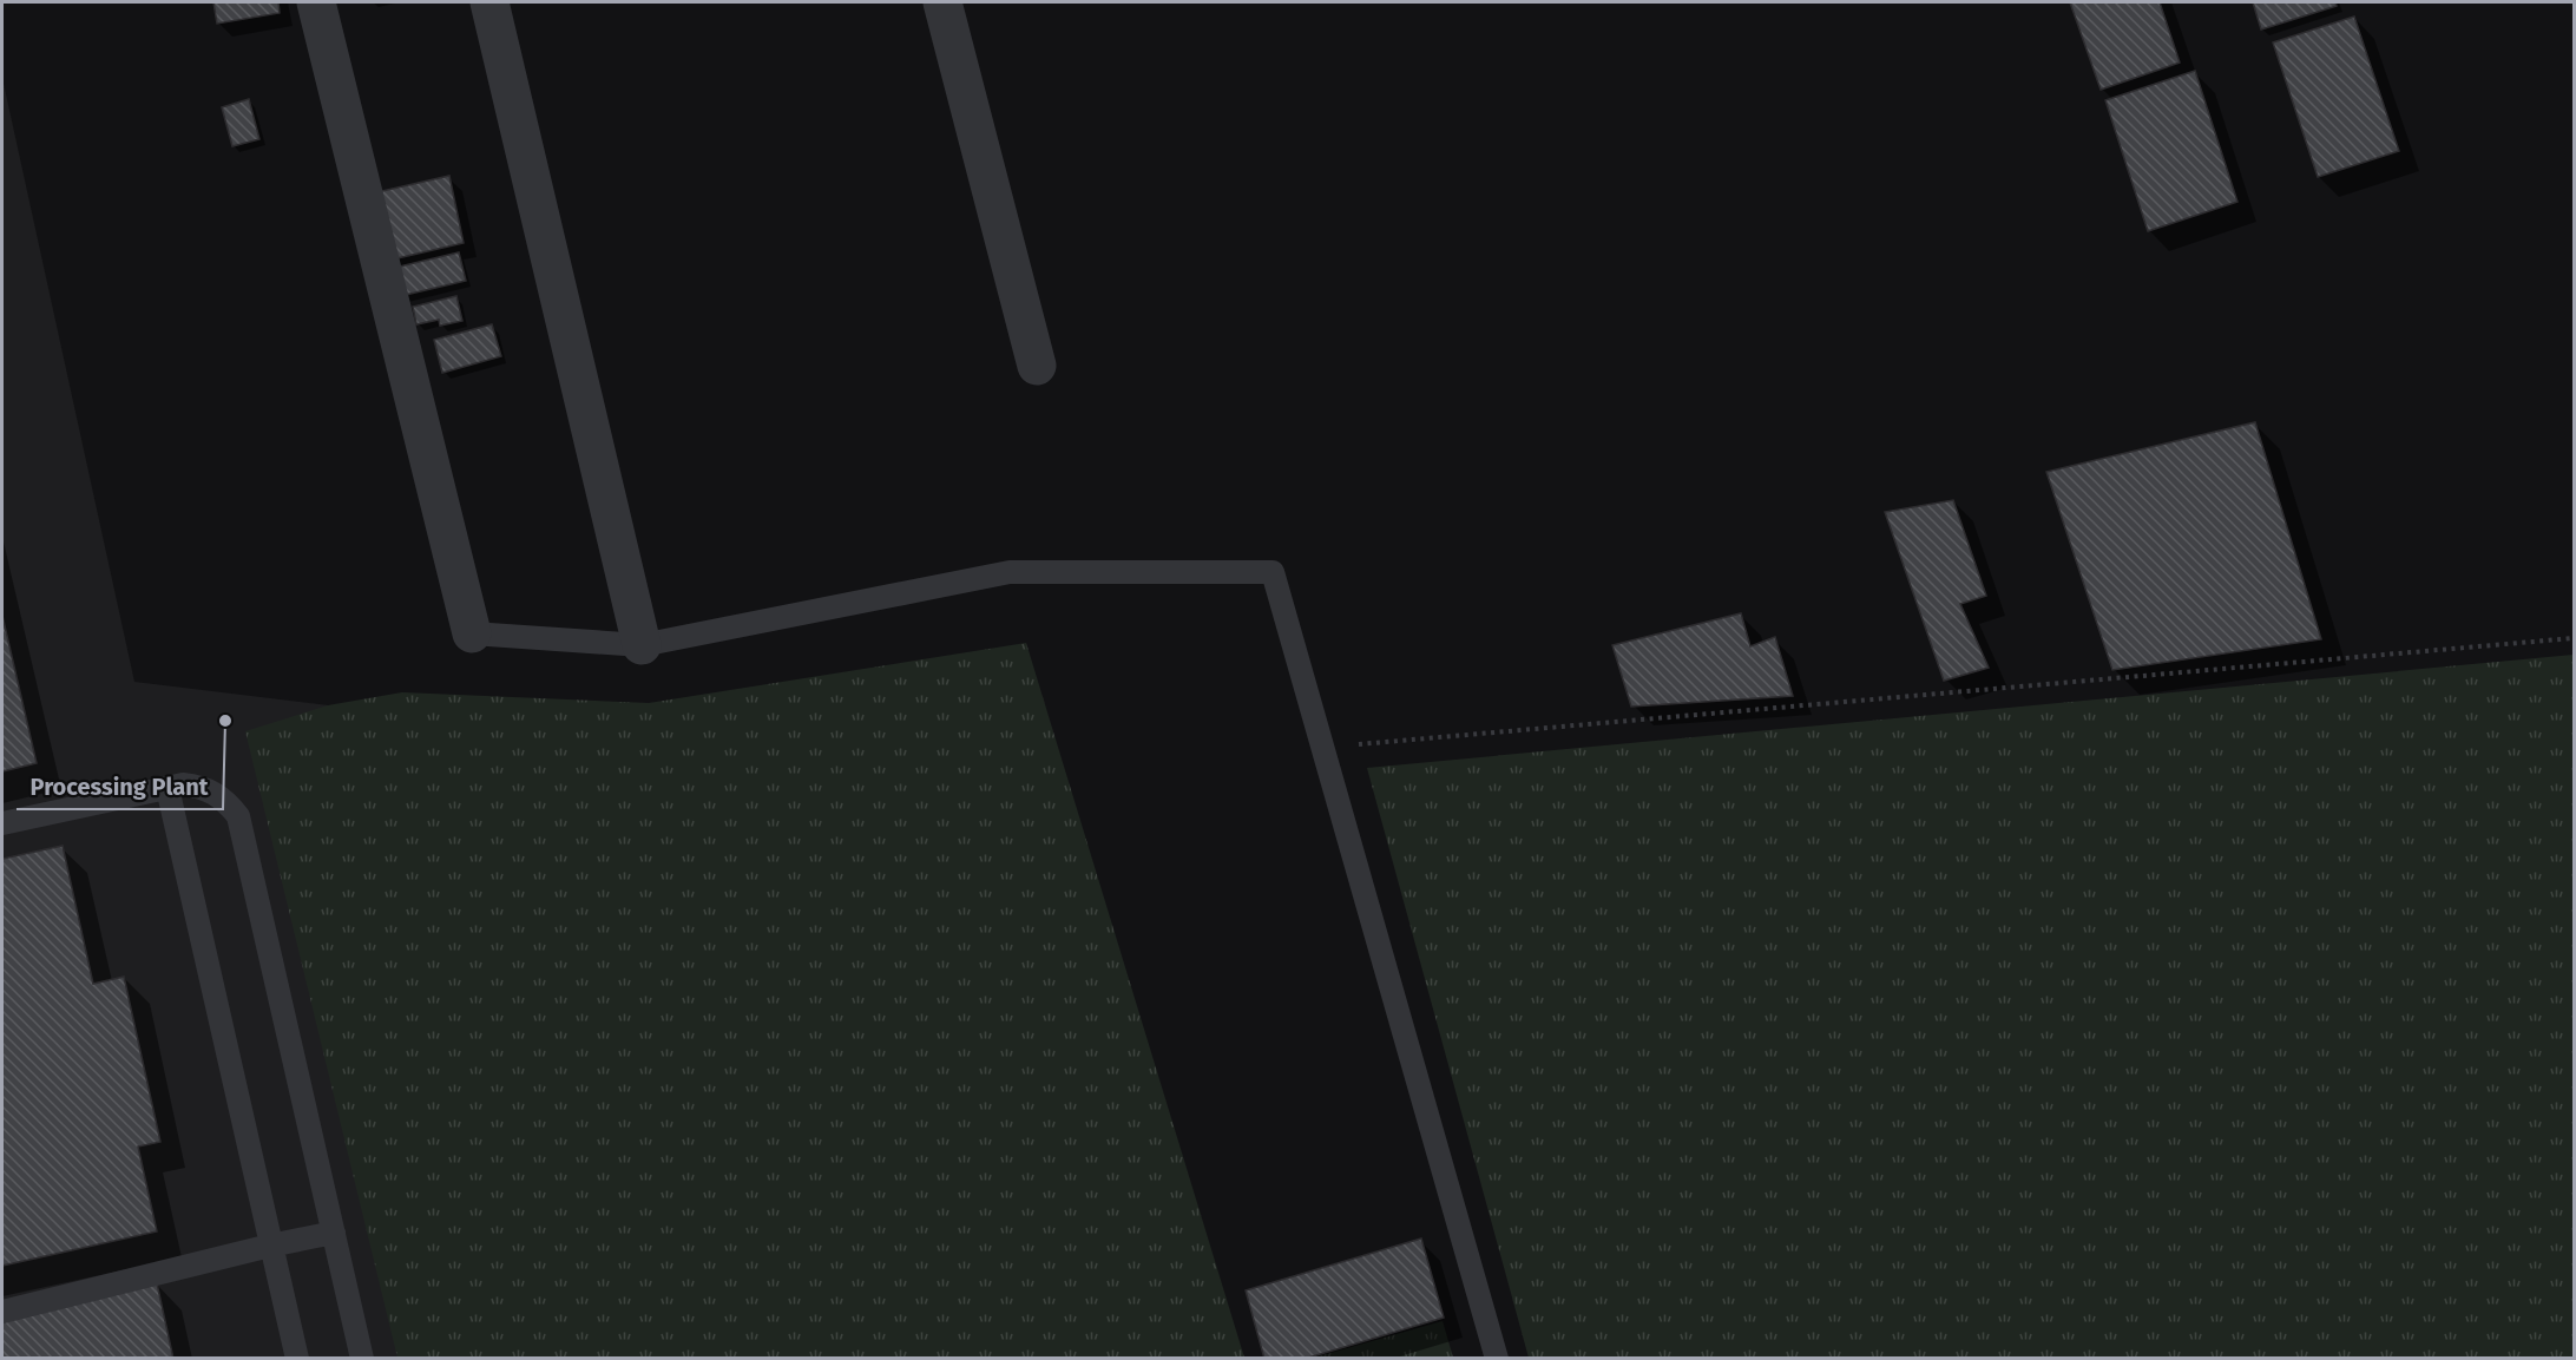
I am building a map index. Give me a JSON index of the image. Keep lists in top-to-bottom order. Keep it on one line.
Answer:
{"places":["Processing Plant"]}
